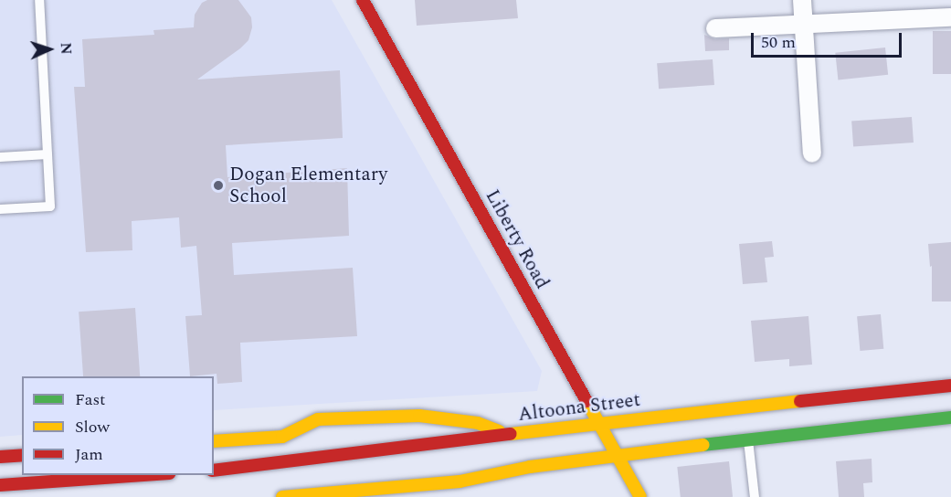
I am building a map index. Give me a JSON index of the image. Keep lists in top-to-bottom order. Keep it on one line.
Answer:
{"streets":{"main road":["Liberty Road","Altoona Street"]},"crossings":[["Liberty Road","Altoona Street"]],"places":["Dogan Elementary School"],"legend":["Fast","Slow","Jam"],"scale_bar":"50 m","north":"right"}
